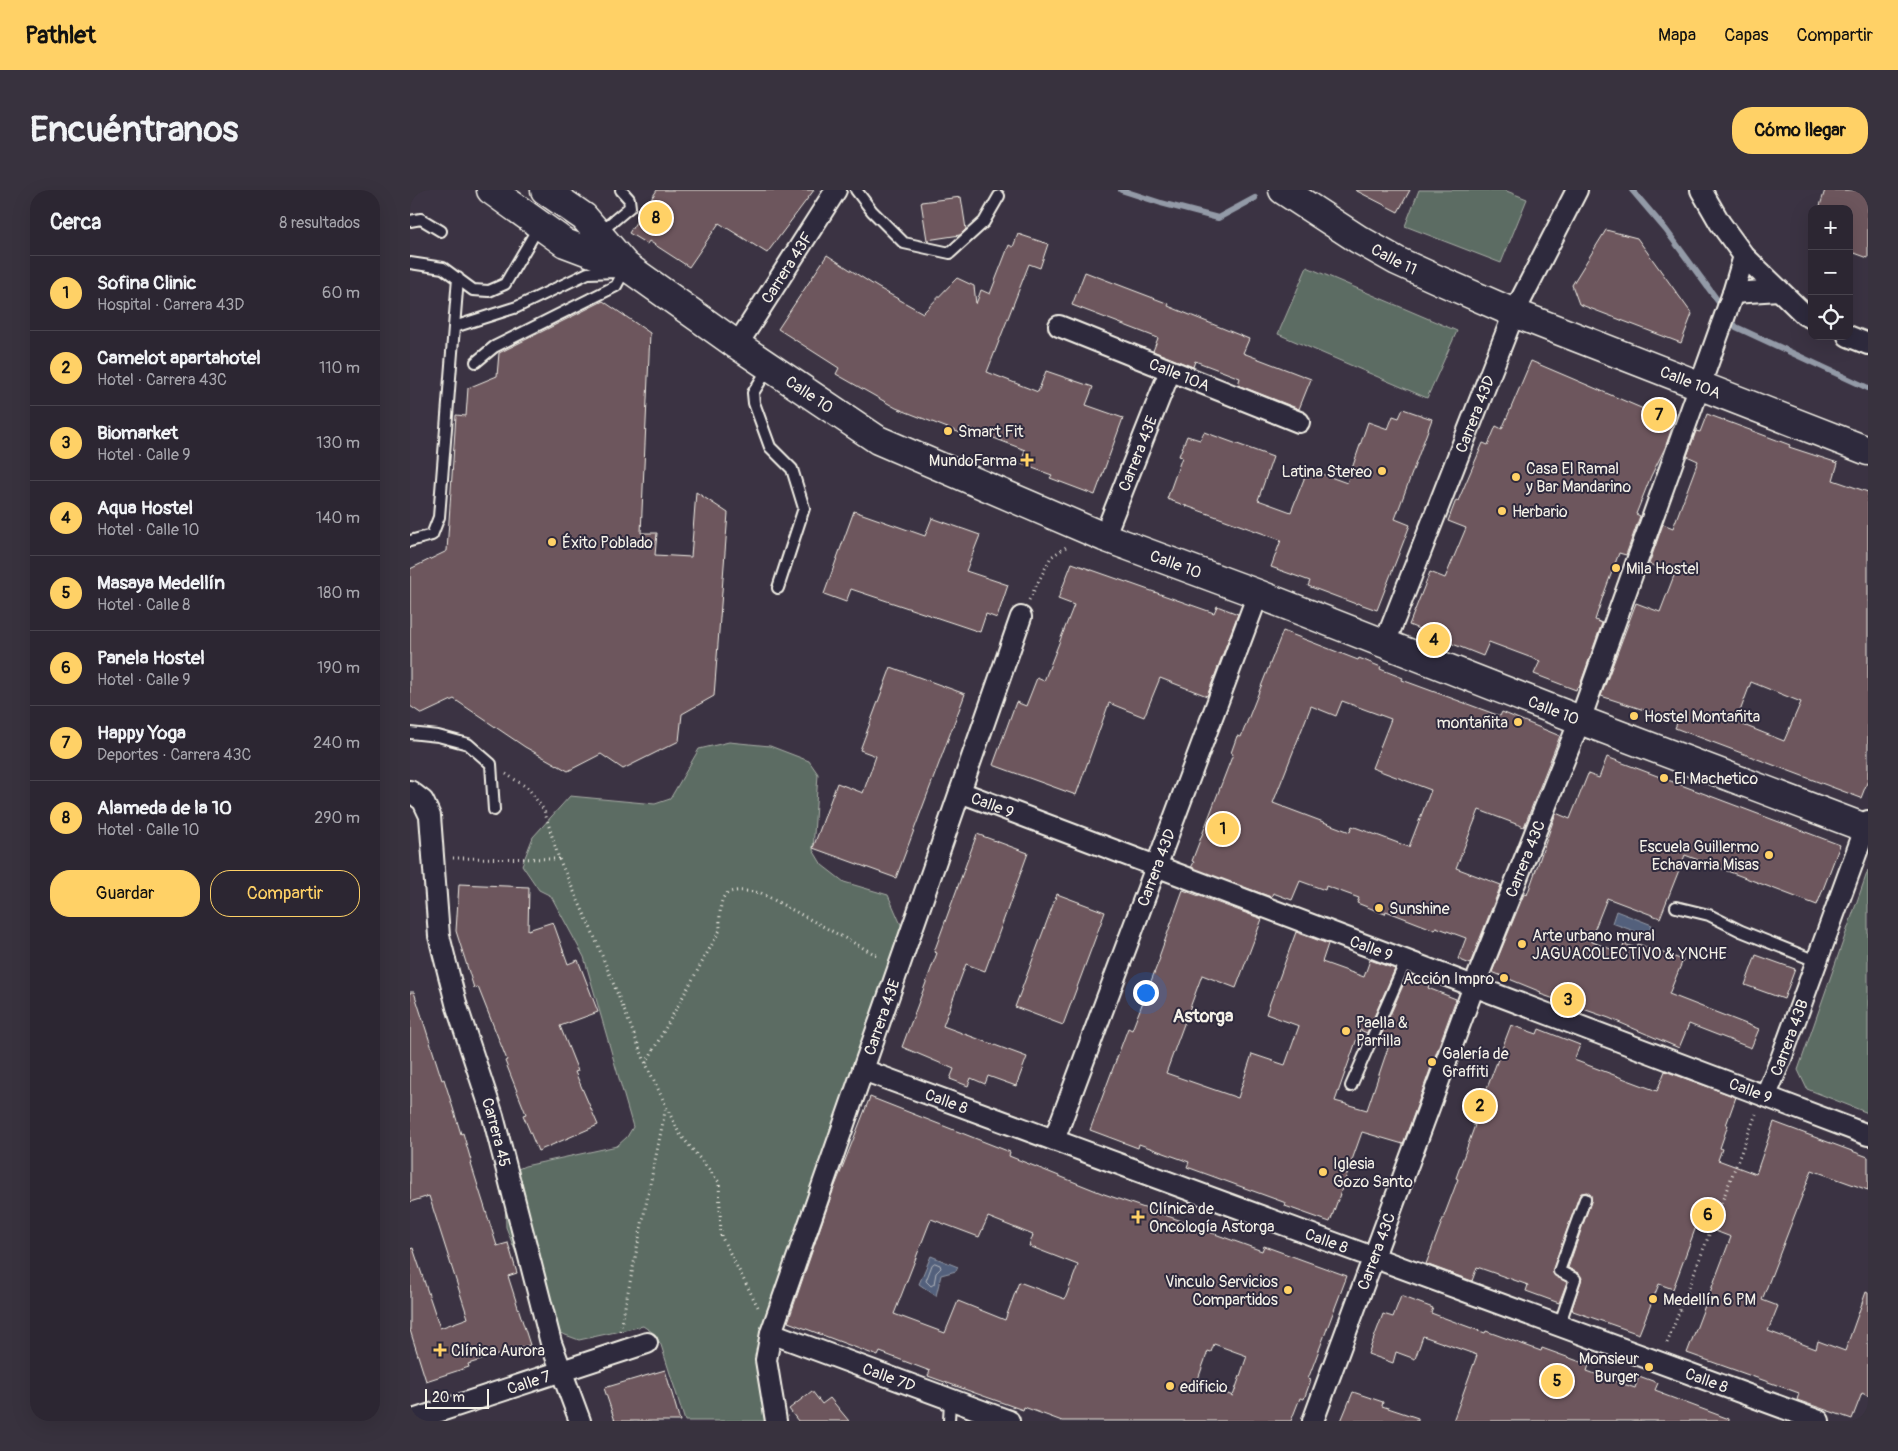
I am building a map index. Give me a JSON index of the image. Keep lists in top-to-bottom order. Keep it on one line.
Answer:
{"streets":{"main road":["Calle 11","Calle 10A","Calle 10"],"street":["Carrera 43F","Carrera 43D","Carrera 43E","Calle 9","Carrera 43C","Carrera 43B","Calle 8","Carrera 45","Calle 7D","Calle 7"]},"crossings":[["Calle 11","Calle 10A"],["Calle 11","Carrera 43D"],["Carrera 43F","Calle 10"],["Calle 10A","Carrera 43D"],["Calle 10A","Carrera 43E"],["Calle 10A","Carrera 43C"],["Calle 10","Carrera 43D"],["Calle 10","Carrera 43E"],["Calle 10","Carrera 43C"],["Calle 10","Carrera 43B"],["Carrera 43D","Calle 9"],["Carrera 43D","Calle 8"],["Carrera 43E","Calle 9"],["Carrera 43E","Calle 8"],["Carrera 43E","Calle 7D"],["Calle 9","Carrera 43C"],["Calle 9","Carrera 43B"],["Carrera 43C","Calle 8"],["Carrera 43B","Calle 8"],["Carrera 45","Calle 7"]],"districts":["Astorga"],"places":{"other":["Smart Fit","Latina Stereo","Casa El Ramal y Bar Mandarino","Herbario","Éxito Poblado","Mila Hostel","Hostel Montañita","montañita","El Machetico","Escuela Guillermo Echavarria Misas","Sunshine","Arte urbano mural JAGUACOLECTIVO & YNCHE","Acción Impro","Paella & Parrilla","Galería de Graffiti","Iglesia Gozo Santo","Vinculo Servicios Compartidos","Medellín 6 PM","Monsieur Burger","edificio"],"health":["MundoFarma","Clínica de Oncología Astorga","Clínica Aurora"]},"scale_bar":"20 m","page":{"header":"Pathlet","nav":["Mapa","Capas","Compartir"],"buttons":["Cómo llegar",["Guardar","Compartir"]],"title":"Encuéntranos","heading":["Cerca","8 resultados"],"pins":["8","7","4","1","3","2","6","5"],"map_buttons":["+","−"],"list":[{"mark":"1","name":"Sofina Clinic","note":"Hospital · Carrera 43D","value":"60 m"},{"mark":"2","name":"Camelot apartahotel","note":"Hotel · Carrera 43C","value":"110 m"},{"mark":"3","name":"Biomarket","note":"Hotel · Calle 9","value":"130 m"},{"mark":"4","name":"Aqua Hostel","note":"Hotel · Calle 10","value":"140 m"},{"mark":"5","name":"Masaya Medellín","note":"Hotel · Calle 8","value":"180 m"},{"mark":"6","name":"Panela Hostel","note":"Hotel · Calle 9","value":"190 m"},{"mark":"7","name":"Happy Yoga","note":"Deportes · Carrera 43C","value":"240 m"},{"mark":"8","name":"Alameda de la 10","note":"Hotel · Calle 10","value":"290 m"}],"scale":"20 m"}}
